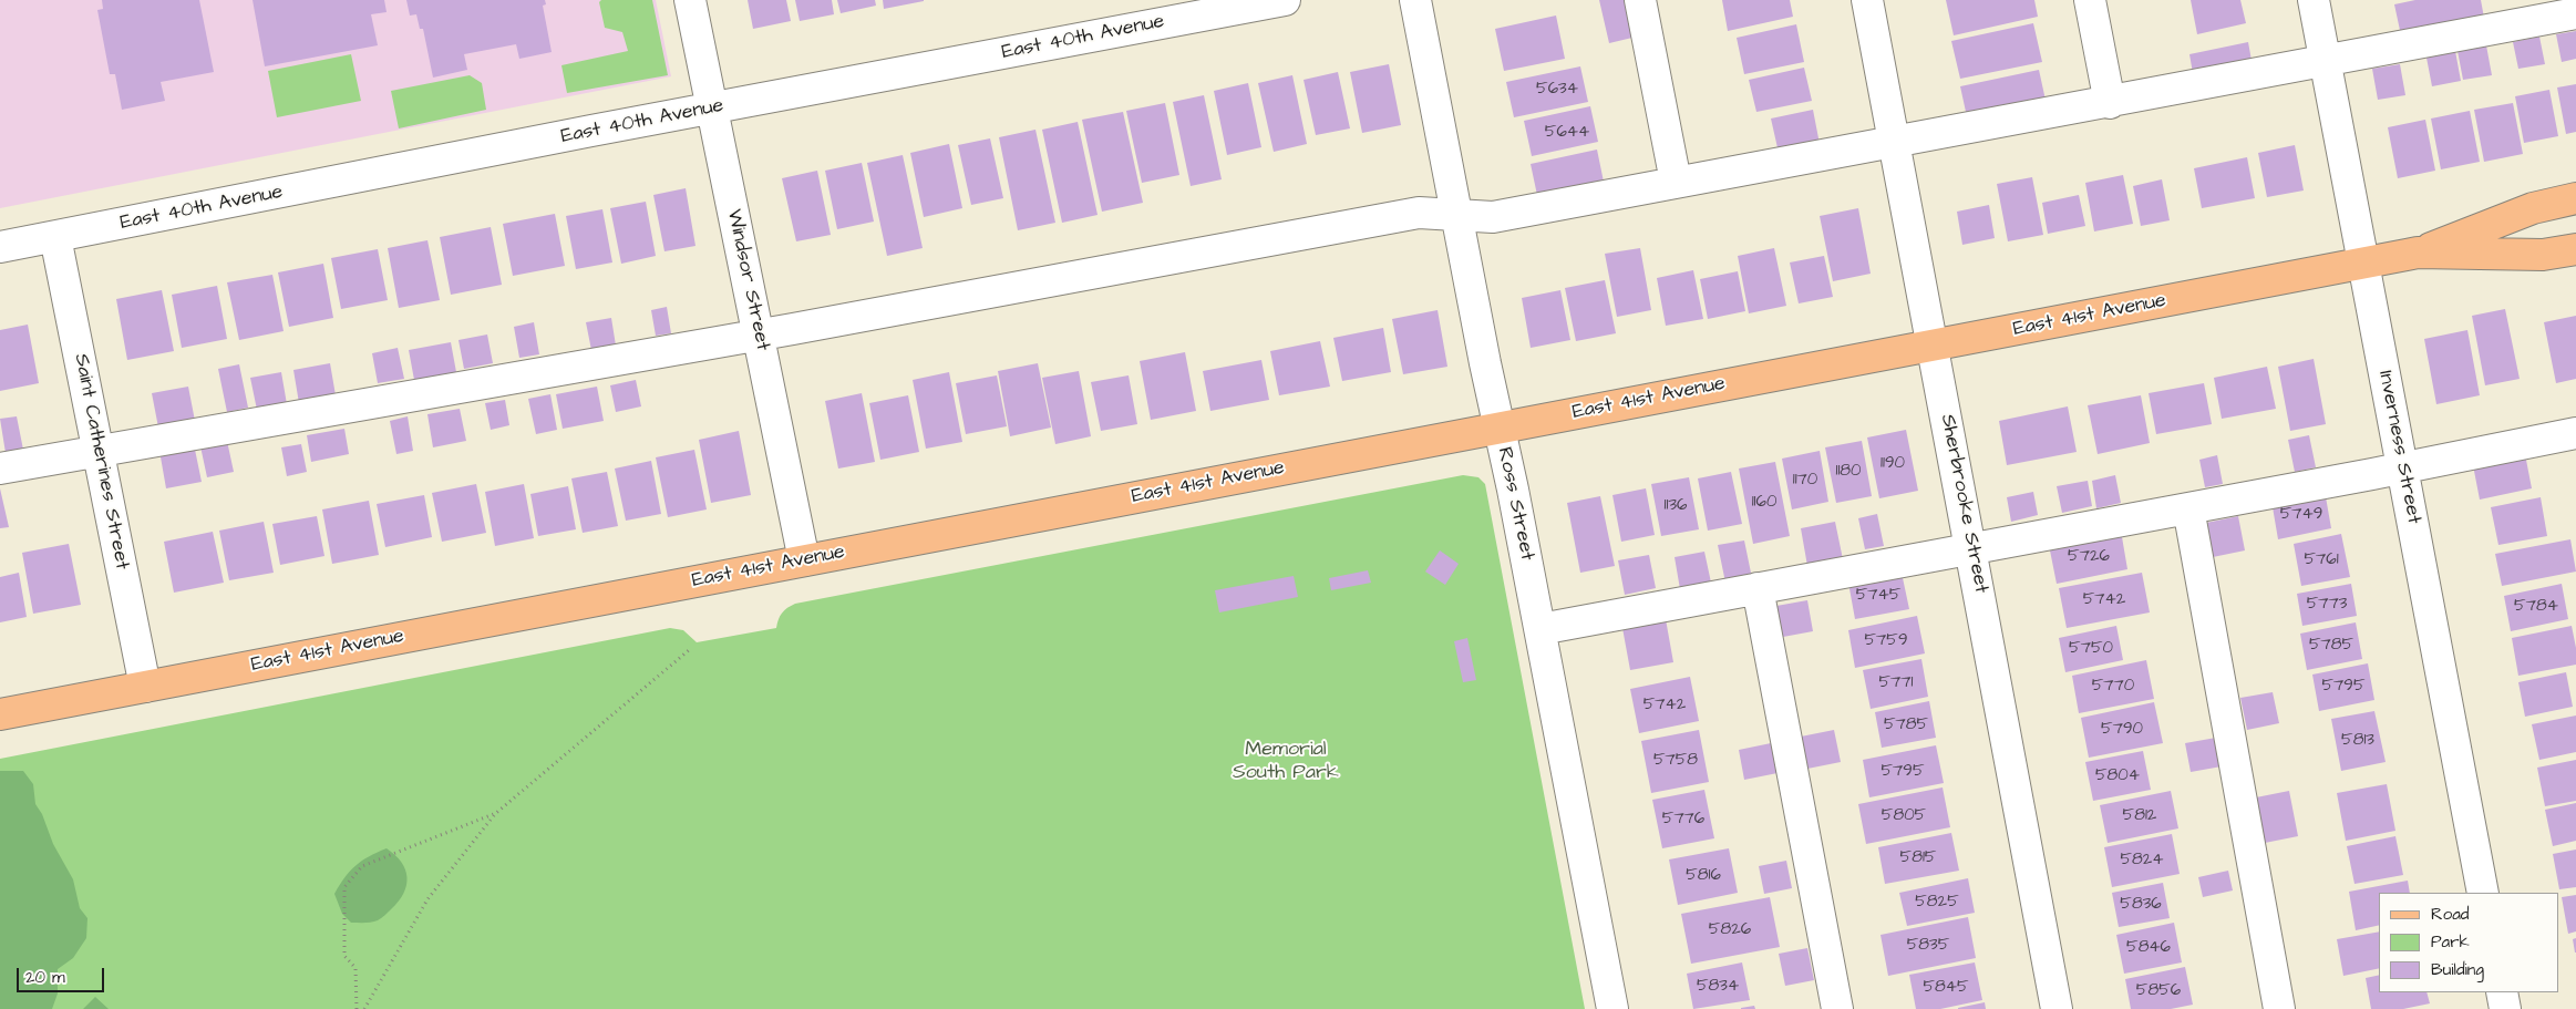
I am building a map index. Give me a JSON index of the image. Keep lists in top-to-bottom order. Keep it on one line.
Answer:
{"streets":{"main road":["East 41st Avenue"],"street":["East 40th Avenue","Windsor Street","Inverness Street","Saint Catherines Street","Ross Street","Sherbrooke Street"]},"crossings":[["East 40th Avenue","Windsor Street"],["East 40th Avenue","Saint Catherines Street"],["Windsor Street","East 41st Avenue"],["East 41st Avenue","Inverness Street"],["East 41st Avenue","Saint Catherines Street"],["East 41st Avenue","Ross Street"],["East 41st Avenue","Sherbrooke Street"]],"parks":["Memorial South Park"],"house_numbers":["5634","5644","1190","1180","1170","1160","1136","5749","5726","5761","5745","5742","5773","5784","5759","5785","5750","5771","5770","5795","5742","5785","5790","5813","5758","5795","5804","5805","5812","5776","5815","5824","5816","5825","5836","5826","5835","5846","5834","5845","5856"],"legend":["Road","Park","Building"],"scale_bar":"20 m"}
